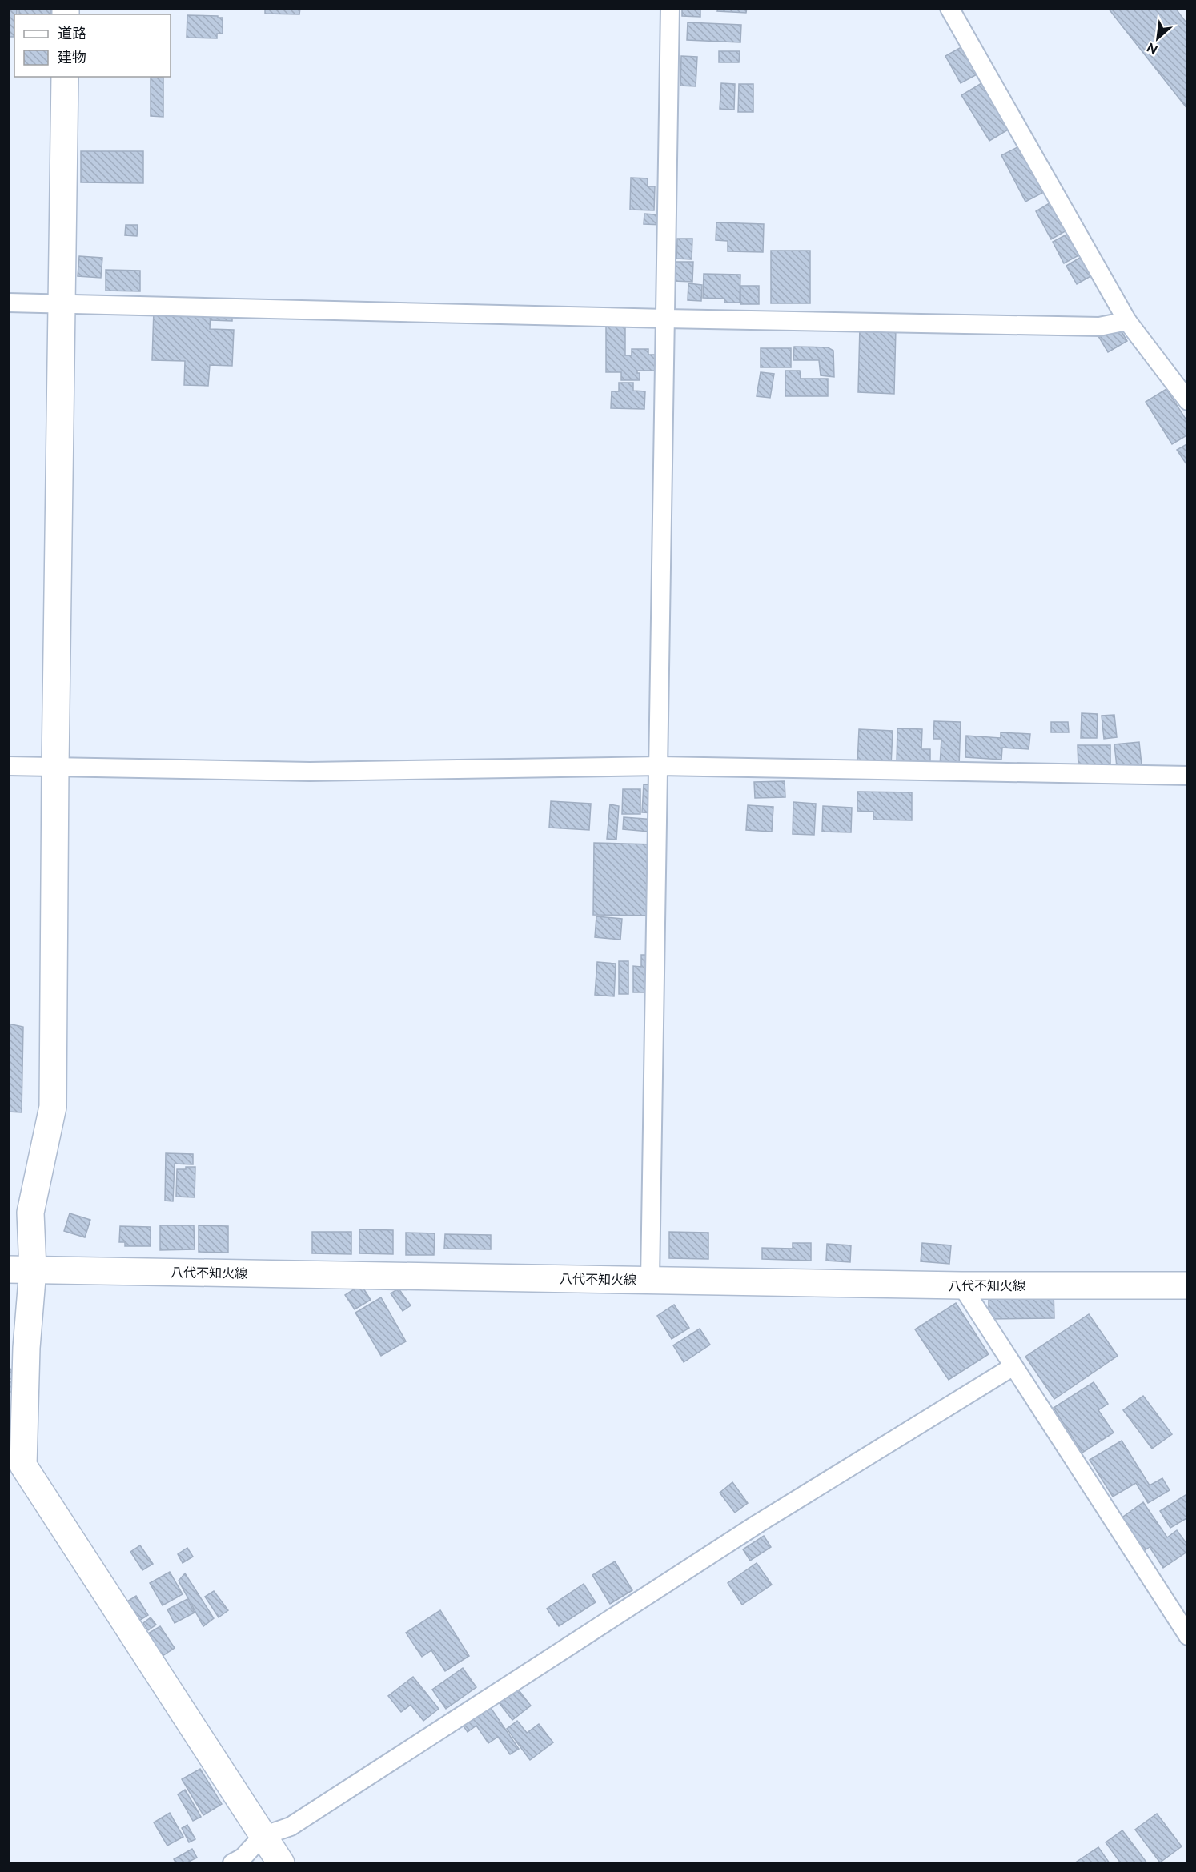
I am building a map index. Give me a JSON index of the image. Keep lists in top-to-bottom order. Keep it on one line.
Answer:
{"streets":{"main road":["八代不知火線"]},"legend":["道路","建物"],"north":"bottom left"}
